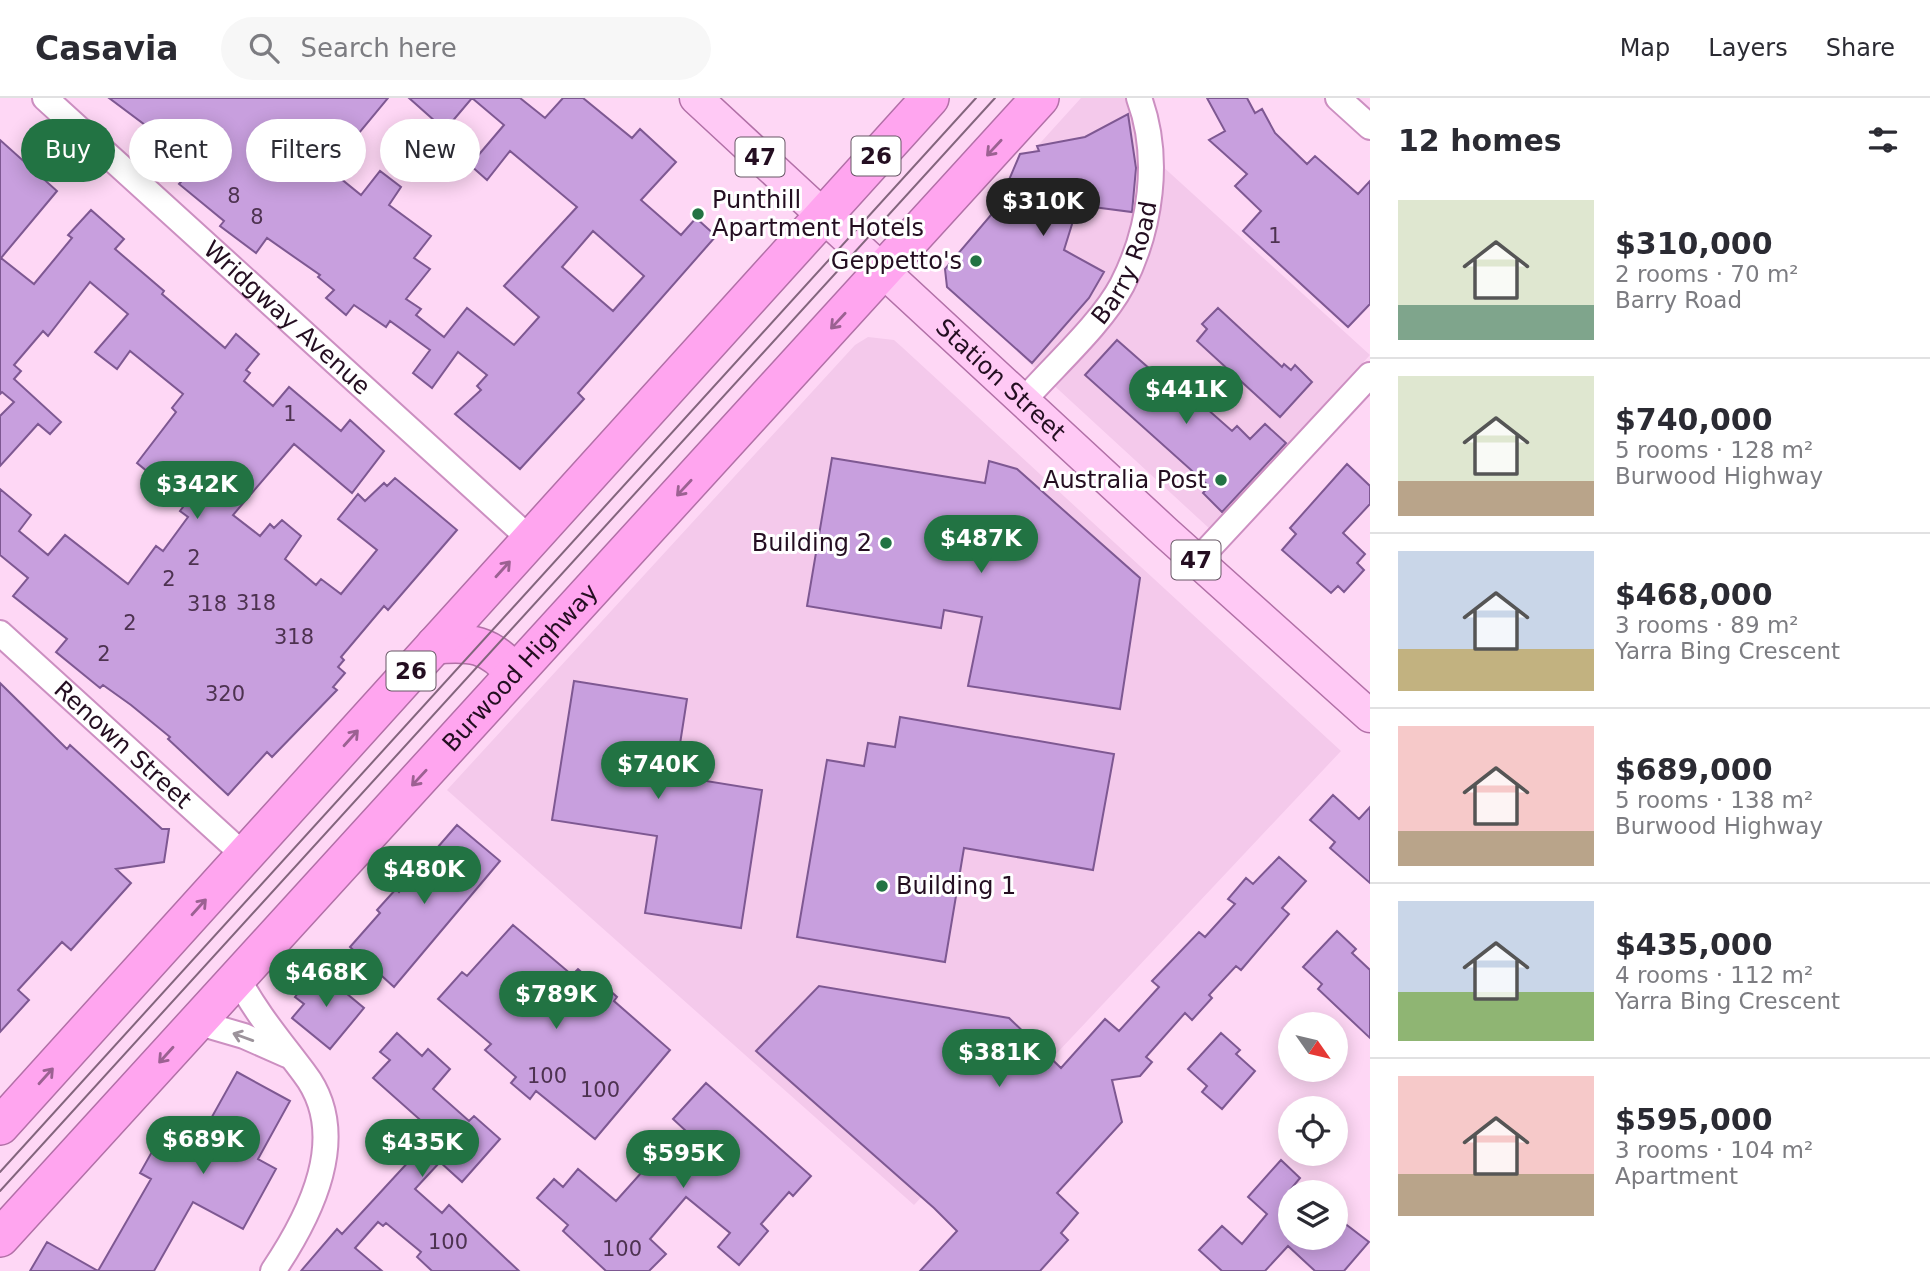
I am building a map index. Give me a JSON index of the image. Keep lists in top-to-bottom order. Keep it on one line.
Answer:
{"streets":{"highway":["26","Burwood Highway"],"main road":["47","Station Street"],"street":["Barry Road","Wridgway Avenue","Renown Street"]},"crossings":[["26","Wridgway Avenue"],["26","Station Street"],["26","Renown Street"],["Barry Road","Station Street"],["Station Street","Burwood Highway"]],"places":["Punthill Apartment Hotels","Geppetto's","Australia Post","Building 2","Building 1"],"house_numbers":["8","8","1","1","2","2","318","318","2","318","2","320","100","100","100","100"],"north":"bottom right","page":{"header":"Casavia","search":"Search here","nav":["Map","Layers","Share"],"heading":"12 homes","chip":["Buy","Rent","Filters","New"],"price":["$310K","$441K","$342K","$487K","$740K","$480K","$468K","$789K","$381K","$689K","$435K","$595K"],"list":[{"name":"$310,000","note":"2 rooms · 70 m² · Barry Road"},{"name":"$740,000","note":"5 rooms · 128 m² · Burwood Highway"},{"name":"$468,000","note":"3 rooms · 89 m² · Yarra Bing Crescent"},{"name":"$689,000","note":"5 rooms · 138 m² · Burwood Highway"},{"name":"$435,000","note":"4 rooms · 112 m² · Yarra Bing Crescent"},{"name":"$595,000","note":"3 rooms · 104 m² · Apartment"}]}}
